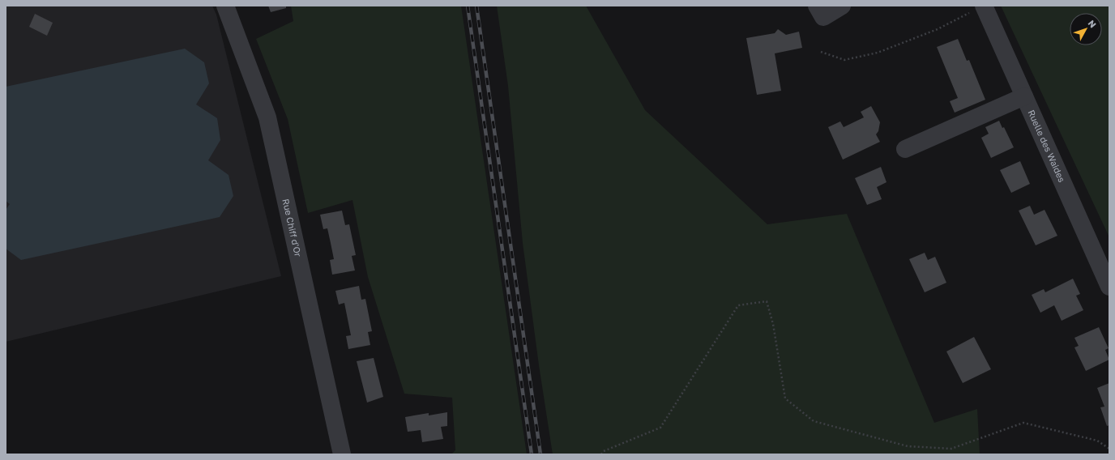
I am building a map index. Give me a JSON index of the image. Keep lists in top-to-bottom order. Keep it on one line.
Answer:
{"streets":{"street":["Ruelle des Waides","Rue Chiff d'Or"]},"north":"top right"}
